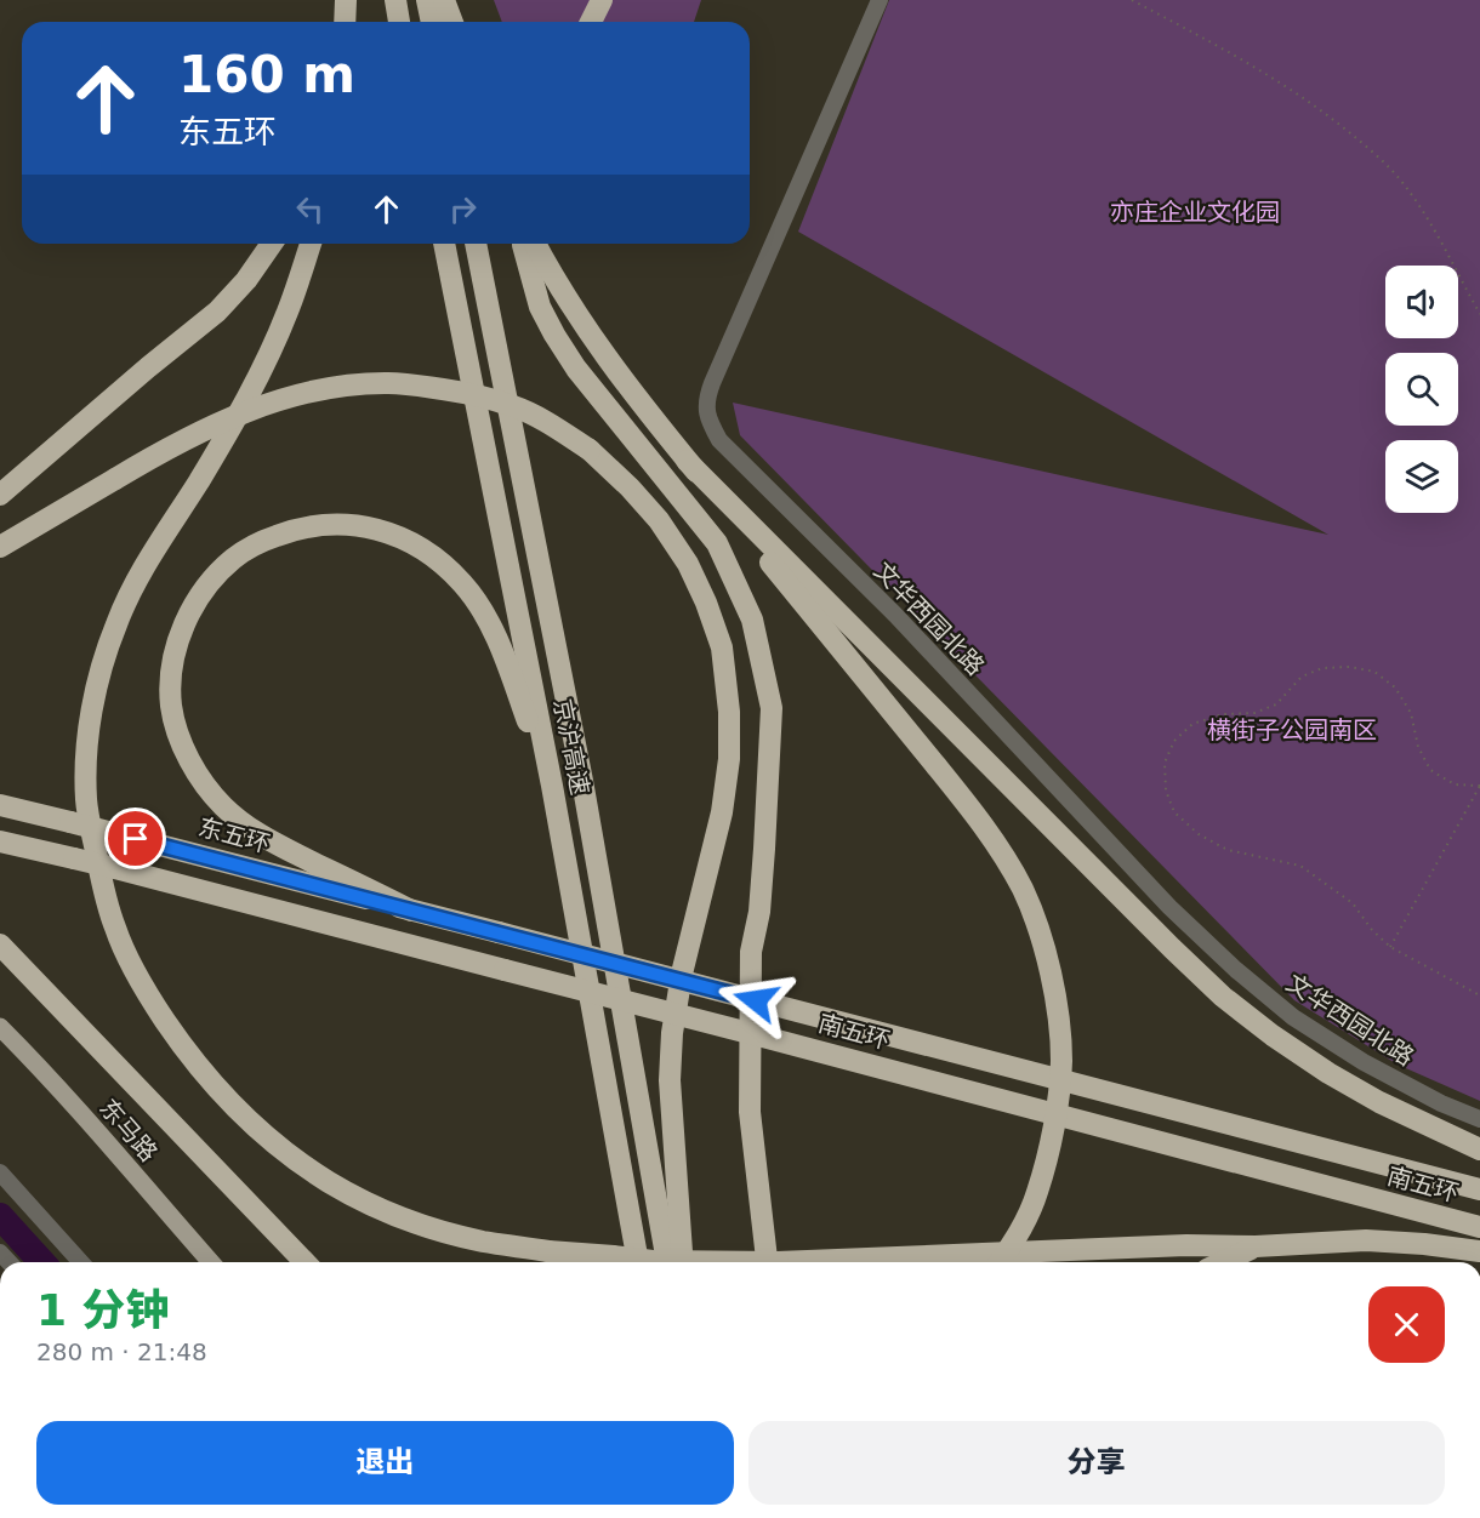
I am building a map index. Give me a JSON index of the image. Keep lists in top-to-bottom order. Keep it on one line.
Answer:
{"streets":{"highway":["京沪高速","东五环","南五环"],"main road":["东马路"],"street":["文华西园北路"]},"crossings":[["东五环","南五环"]],"parks":["亦庄企业文化园","横街子公园南区"],"page":{"turn":["160 m","东五环"],"heading":["1 分钟","280 m · 21:48"],"buttons":["退出","分享"]}}
